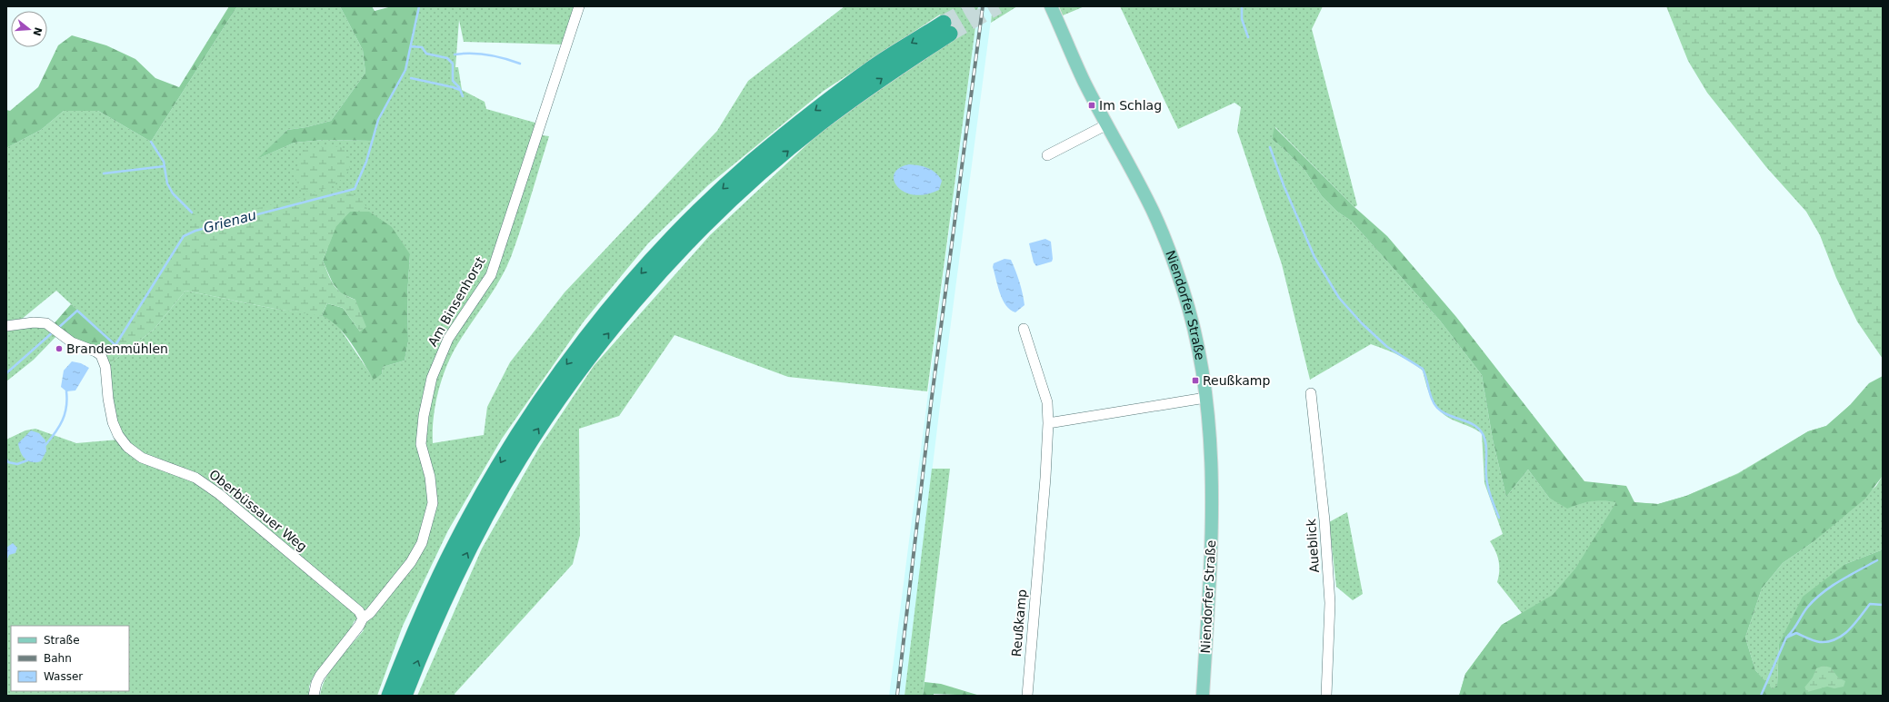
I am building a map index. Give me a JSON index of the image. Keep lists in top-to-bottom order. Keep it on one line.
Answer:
{"streets":{"main road":["Niendorfer Straße"],"street":["Am Binsenhorst","Oberbüssauer Weg","Aueblick","Reußkamp"]},"crossings":[["Am Binsenhorst","Oberbüssauer Weg"]],"water":["Grienau"],"places":{"transit":["Im Schlag","Reußkamp"],"other":["Brandenmühlen"]},"legend":["Straße","Bahn","Wasser"],"north":"right"}
